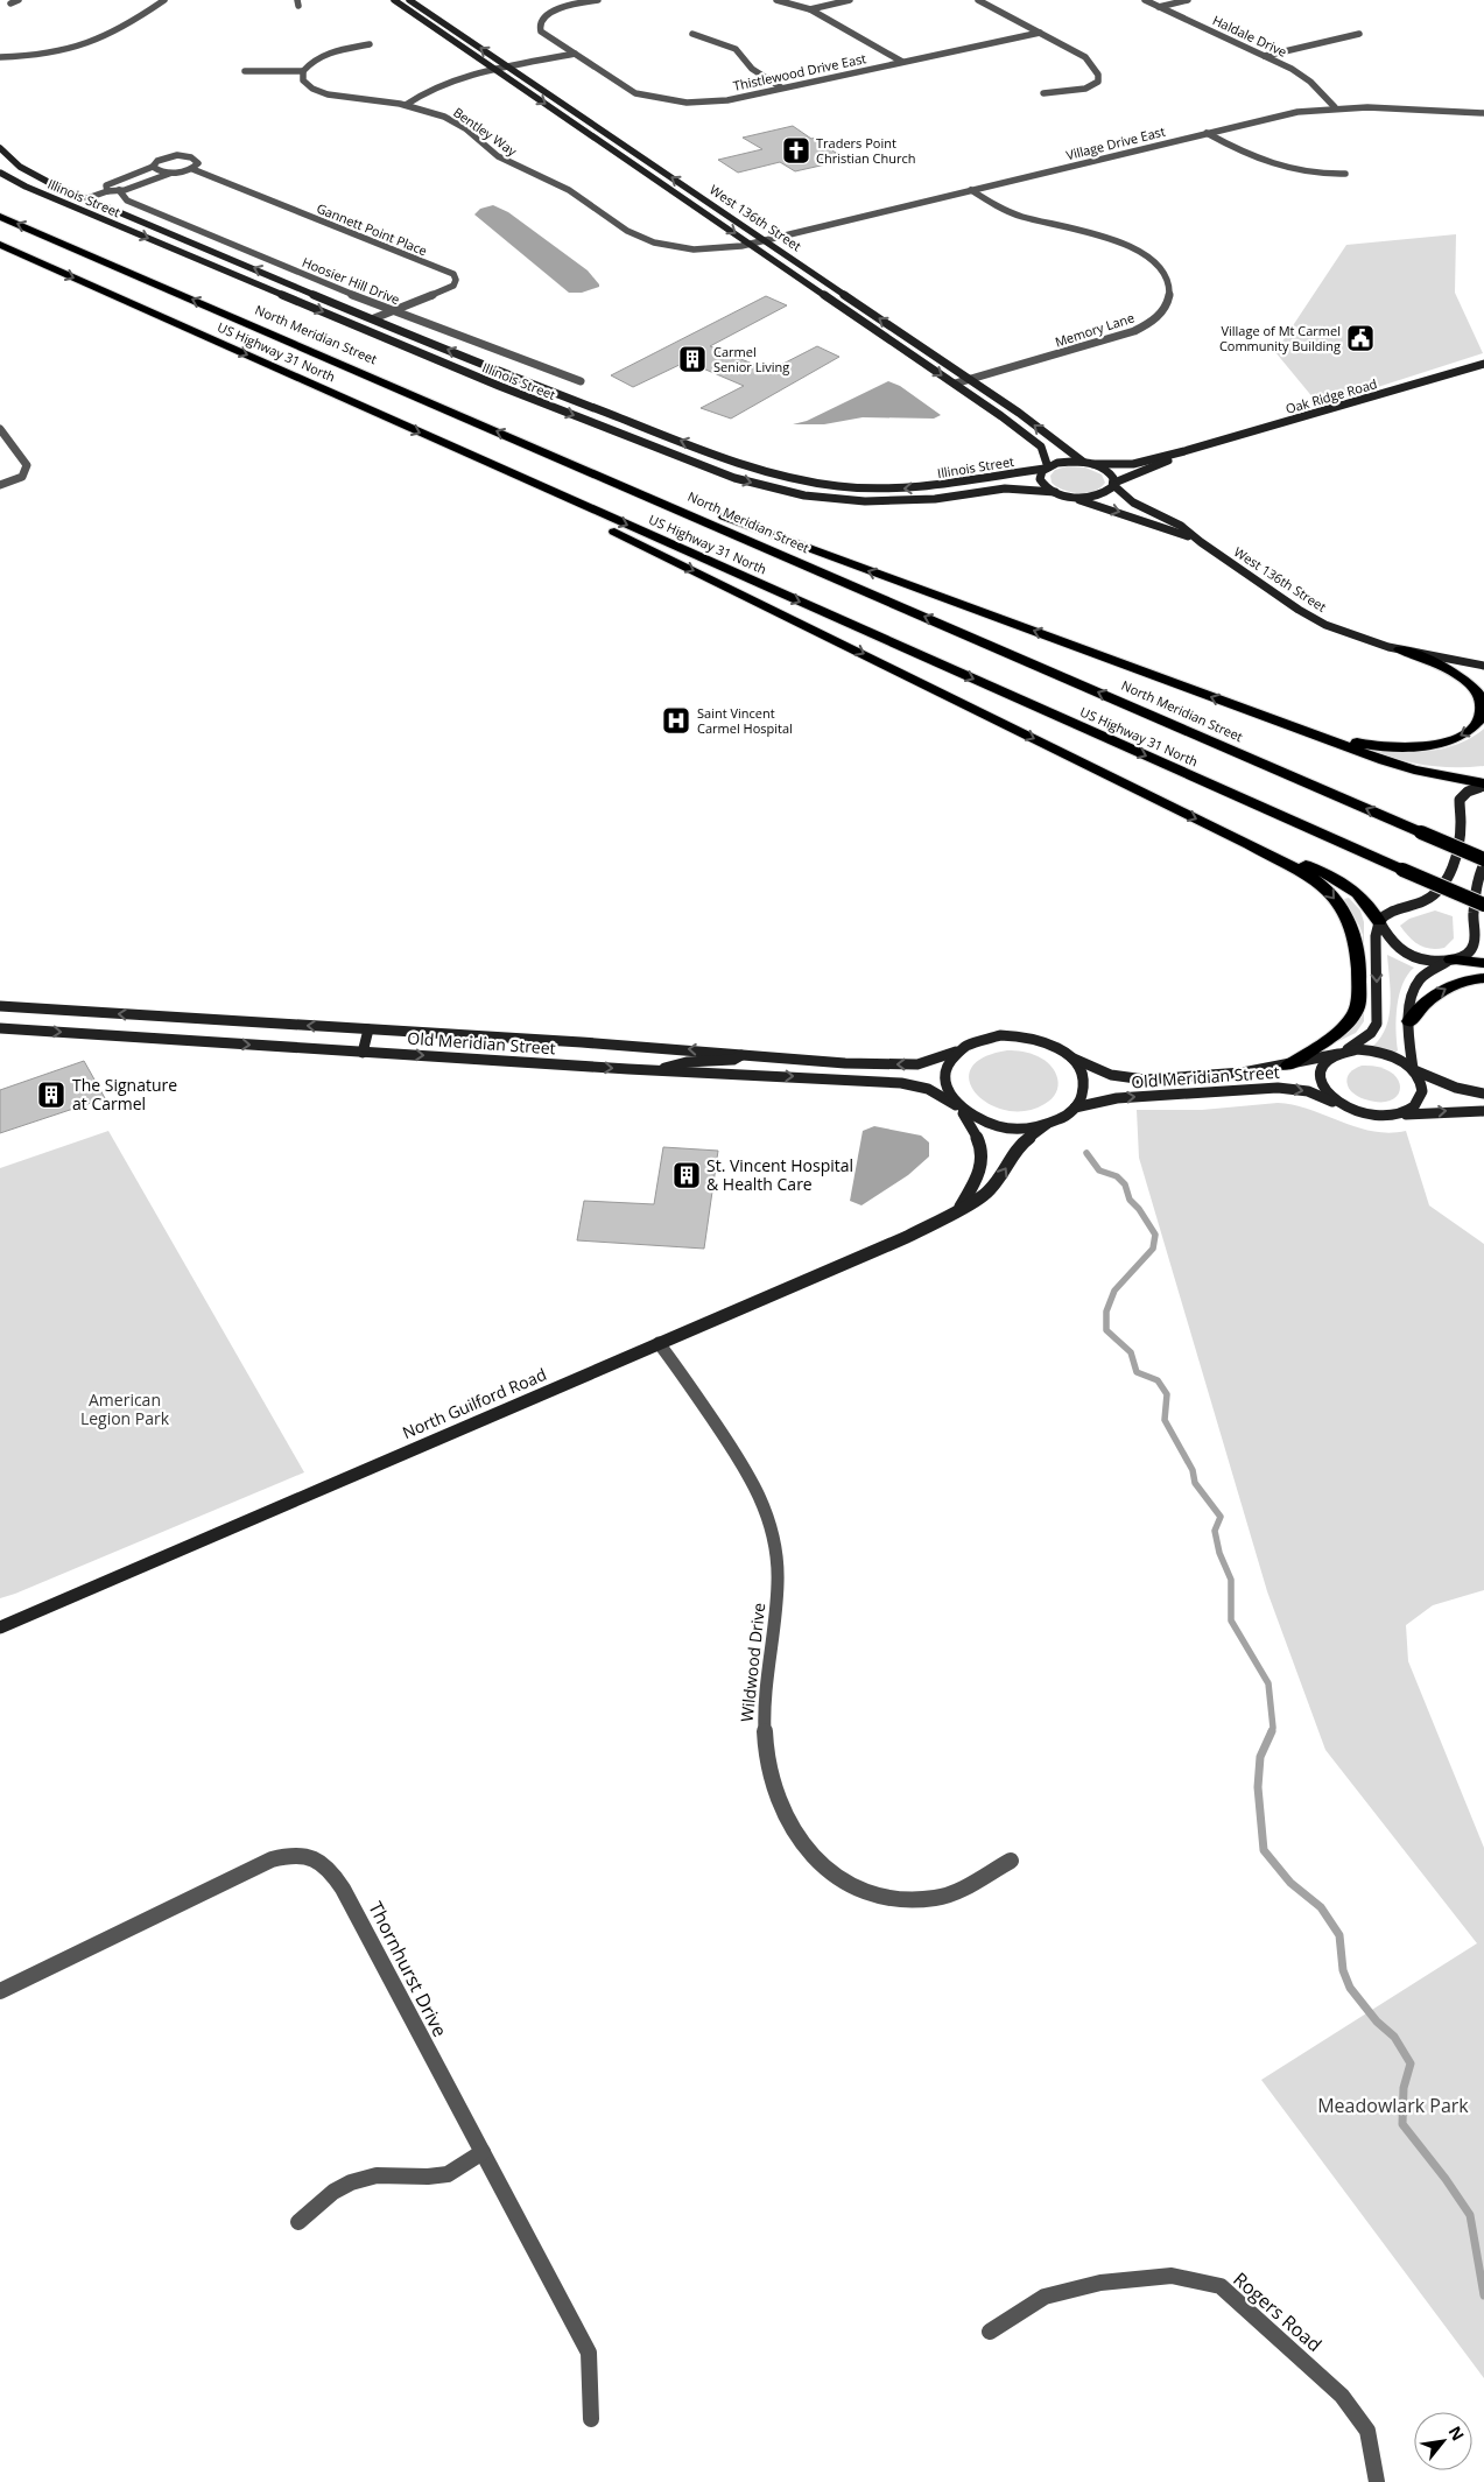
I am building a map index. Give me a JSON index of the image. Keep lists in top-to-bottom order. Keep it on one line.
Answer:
{"streets":{"highway":["North Meridian Street","US Highway 31 North"],"street":["Haldale Drive","Thistlewood Drive East","Bentley Way","Village Drive East","Illinois Street","West 136th Street","Gannett Point Place","Hoosier Hill Drive","Memory Lane","Oak Ridge Road","Old Meridian Street","North Guilford Road","Wildwood Drive","Thornhurst Drive","Rogers Road"]},"crossings":[["Haldale Drive","Village Drive East"],["Bentley Way","Village Drive East"],["Bentley Way","West 136th Street"],["Village Drive East","West 136th Street"],["Village Drive East","Memory Lane"],["Illinois Street","West 136th Street"],["Illinois Street","Gannett Point Place"],["Illinois Street","Oak Ridge Road"],["West 136th Street","Memory Lane"],["West 136th Street","Oak Ridge Road"],["Gannett Point Place","Hoosier Hill Drive"],["Old Meridian Street","North Guilford Road"],["North Guilford Road","Wildwood Drive"]],"parks":["American Legion Park","Meadowlark Park"],"places":{"church":["Traders Point Christian Church"],"public building":["Village of Mt Carmel Community Building"],"building":["Carmel Senior Living","The Signature at Carmel","St. Vincent Hospital & Health Care"],"hospital":["Saint Vincent Carmel Hospital"]},"north":"top right"}
